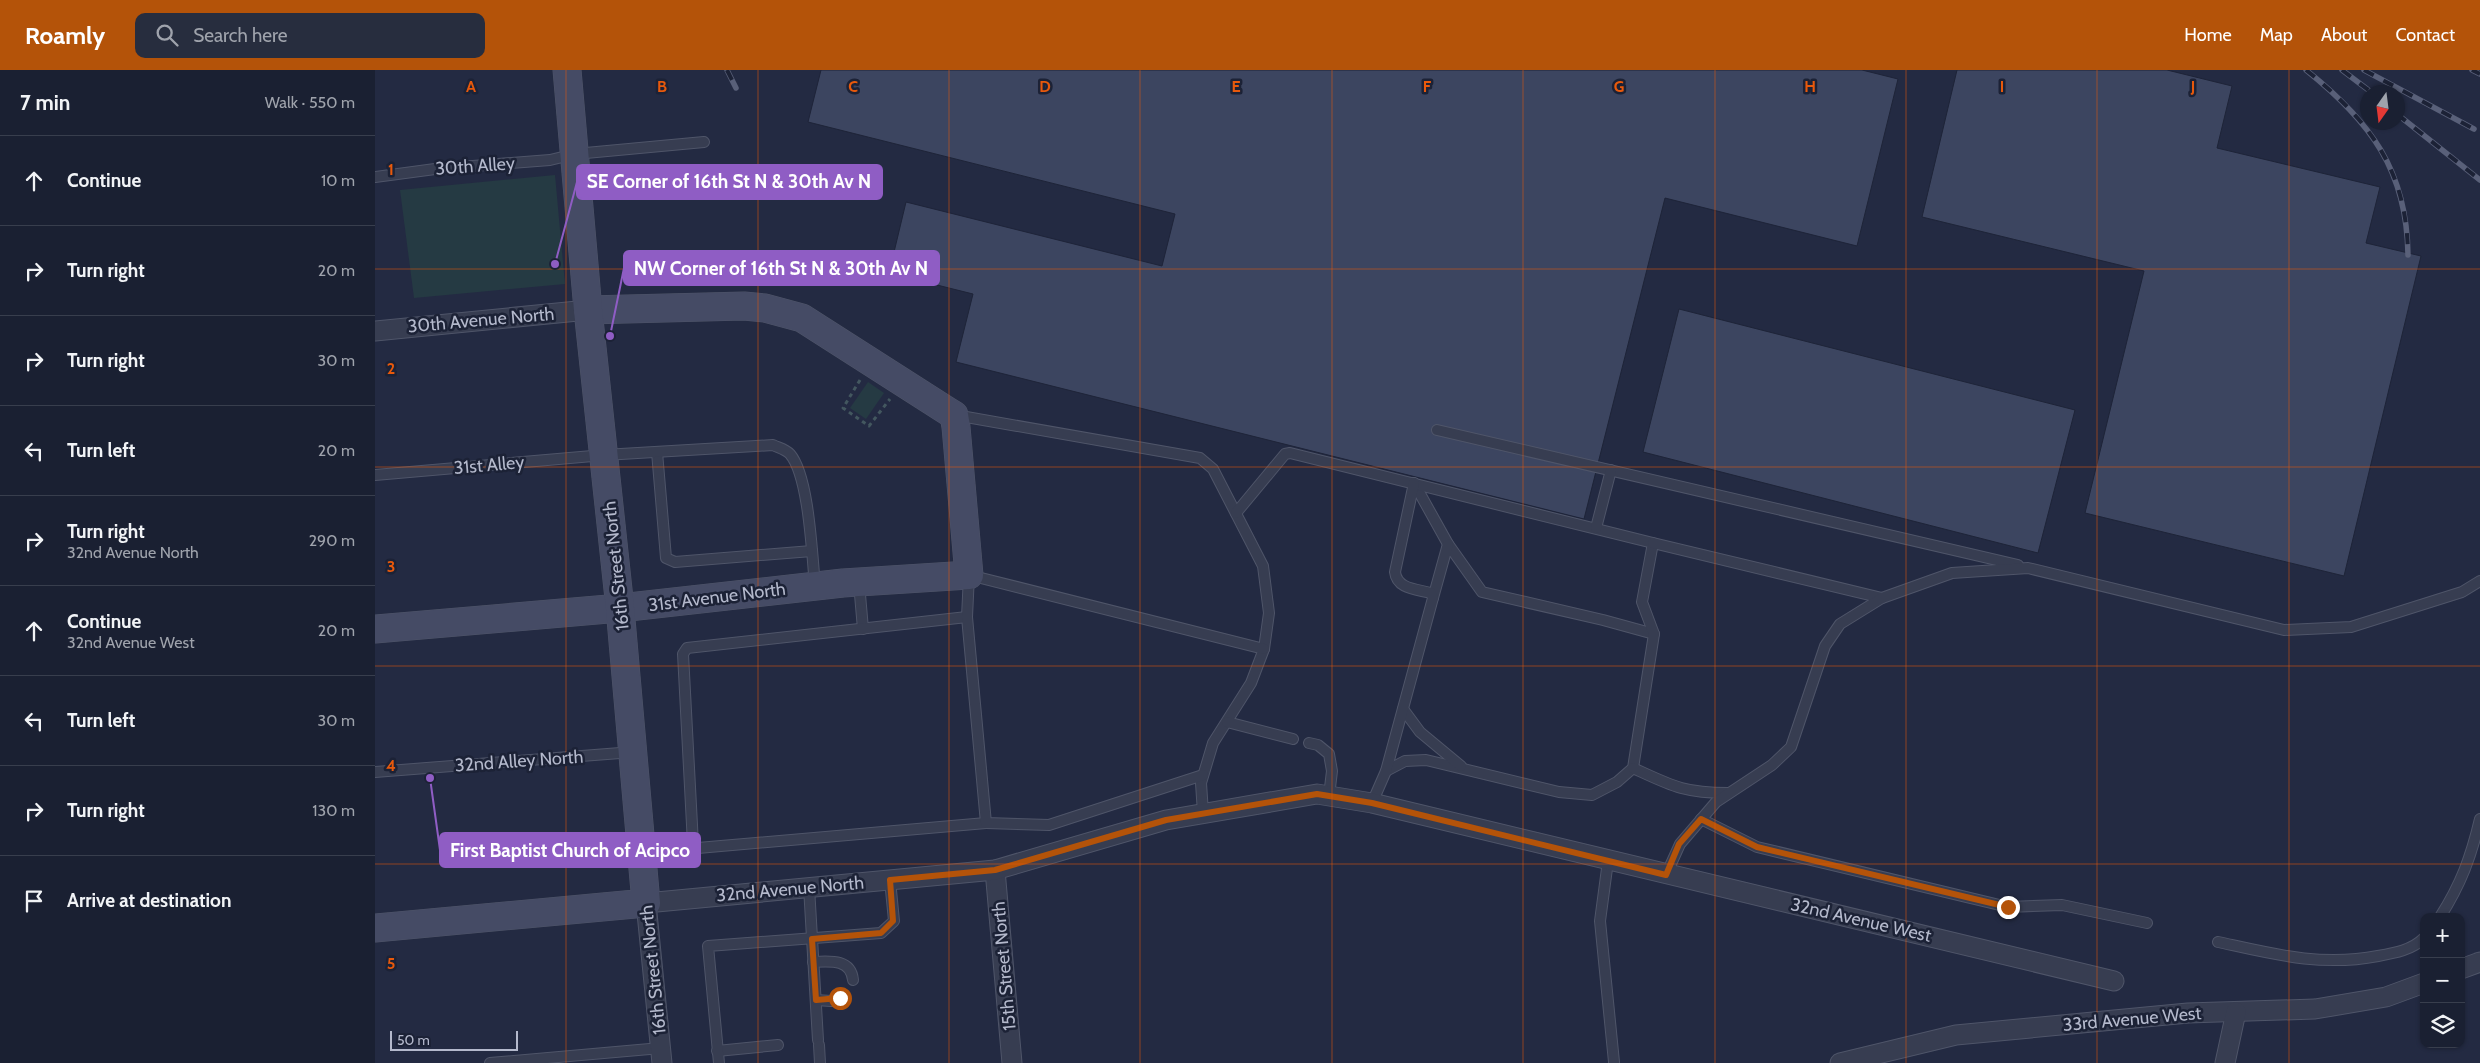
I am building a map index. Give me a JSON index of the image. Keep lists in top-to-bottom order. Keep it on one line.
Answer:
{"streets":{"street":["30th Avenue North","16th Street North","31st Avenue North","32nd Avenue North","32nd Avenue West","15th Street North","33rd Avenue West"],"lane":["30th Alley","31st Alley","32nd Alley North"]},"crossings":[["30th Alley","16th Street North"],["30th Avenue North","16th Street North"],["31st Alley","16th Street North"],["31st Alley","31st Avenue North"],["16th Street North","31st Avenue North"],["16th Street North","32nd Alley North"],["16th Street North","32nd Avenue North"],["32nd Avenue North","32nd Avenue West"],["32nd Avenue North","15th Street North"]],"places":["SE Corner of 16th St N & 30th Av N","NW Corner of 16th St N & 30th Av N","First Baptist Church of Acipco"],"scale_bar":"50 m","north":"bottom","page":{"header":"Roamly","search":"Search here","nav":["Home","Map","About","Contact"],"heading":["7 min","Walk · 550 m"],"list":[["Continue","10 m"],["Turn right","20 m"],["Turn right","30 m"],["Turn left","20 m"],["Turn right","32nd Avenue North","290 m"],["Continue","32nd Avenue West","20 m"],["Turn left","30 m"],["Turn right","130 m"],"Arrive at destination"],"map_buttons":["+","−"],"scale":"50 m"},"grid":{"columns":["A","B","C","D","E","F","G","H","I","J"],"rows":["1","2","3","4","5"]}}
